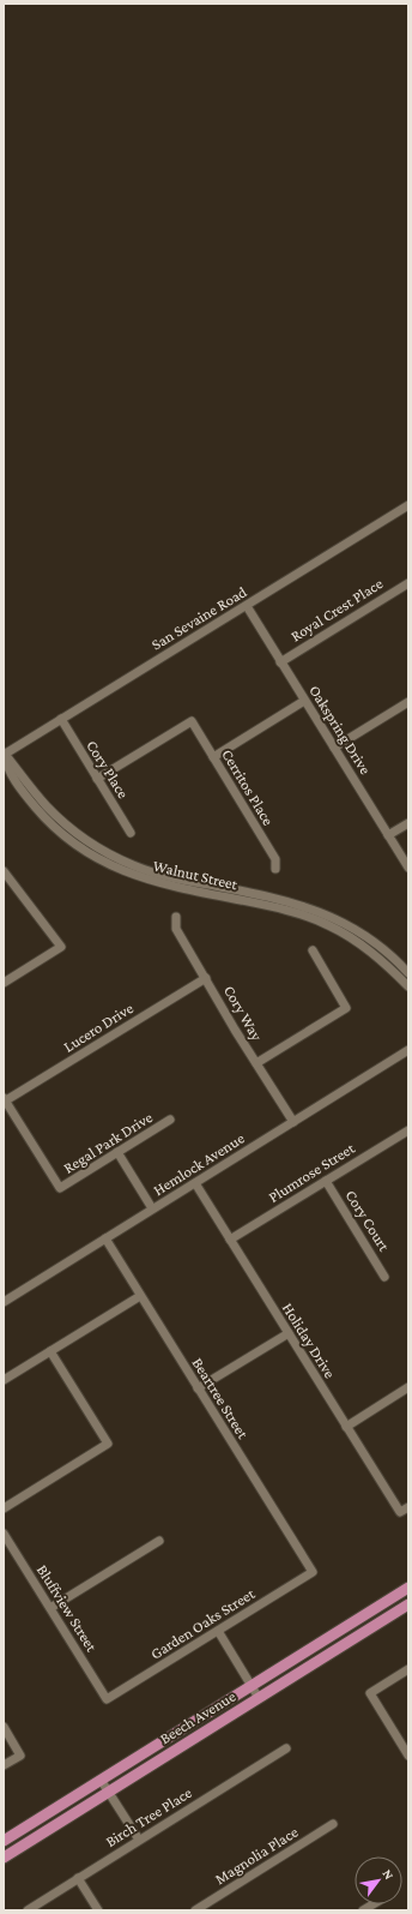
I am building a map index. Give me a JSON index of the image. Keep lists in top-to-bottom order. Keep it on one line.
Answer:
{"streets":{"main road":["Beech Avenue"],"street":["Royal Crest Place","San Sevaine Road","Oakspring Drive","Cory Place","Cerritos Place","Walnut Street","Cory Way","Lucero Drive","Regal Park Drive","Hemlock Avenue","Plumrose Street","Cory Court","Holiday Drive","Beartree Street","Bluffview Street","Garden Oaks Street","Birch Tree Place","Magnolia Place"]},"crossings":[["Royal Crest Place","Oakspring Drive"],["San Sevaine Road","Oakspring Drive"],["San Sevaine Road","Cory Place"],["San Sevaine Road","Walnut Street"],["Cory Place","Cerritos Place"],["Cory Way","Lucero Drive"],["Cory Way","Hemlock Avenue"],["Lucero Drive","Regal Park Drive"],["Hemlock Avenue","Holiday Drive"],["Hemlock Avenue","Beartree Street"],["Plumrose Street","Cory Court"],["Plumrose Street","Holiday Drive"],["Beartree Street","Garden Oaks Street"],["Bluffview Street","Garden Oaks Street"]],"north":"top right"}
